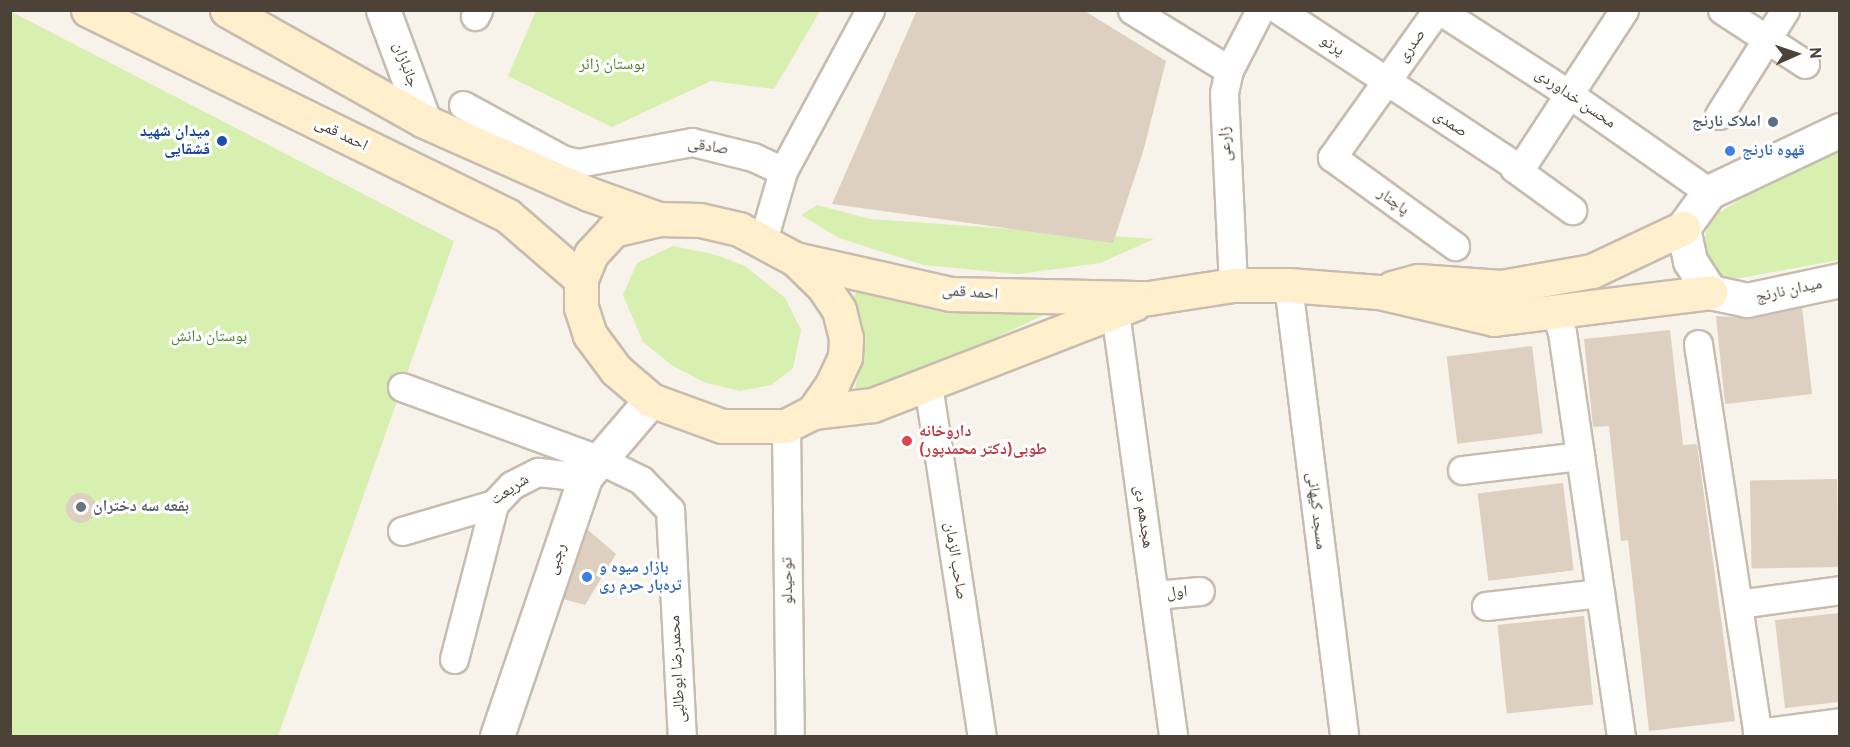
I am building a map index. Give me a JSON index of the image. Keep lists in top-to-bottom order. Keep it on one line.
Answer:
{"streets":{"main road":["احمد قمی"],"street":["پرتو","صدری","جانبازان","محسن خداوردی","صمدی","زارعی","صادقی","پاچنار","میدان نارنج","شریعت","مسجد کیهانی","هجدهم دی","رجبی","صاحب الزمان","توحیدلو","اول","محمدرضا ابوطالبی"]},"crossings":[["پرتو","صدری"],["پرتو","صمدی"],["پرتو","پاچنار"],["صدری","محسن خداوردی"],["صدری","صمدی"],["صدری","پاچنار"],["صمدی","پاچنار"],["احمد قمی","زارعی"],["احمد قمی","مسجد کیهانی"],["احمد قمی","هجدهم دی"],["احمد قمی","رجبی"],["احمد قمی","صاحب الزمان"],["احمد قمی","توحیدلو"],["شریعت","رجبی"],["شریعت","محمدرضا ابوطالبی"],["هجدهم دی","اول"],["رجبی","محمدرضا ابوطالبی"]],"parks":["بوستان زائر","بوستان دانش"],"places":["املاک نارنج","میدان شهید قشقایی","قهوه نارنج","داروخانه طوبی(دکتر محمدپور)","بقعه سه دختران","بازار میوه و تره‌بار حرم ری"],"north":"right"}
